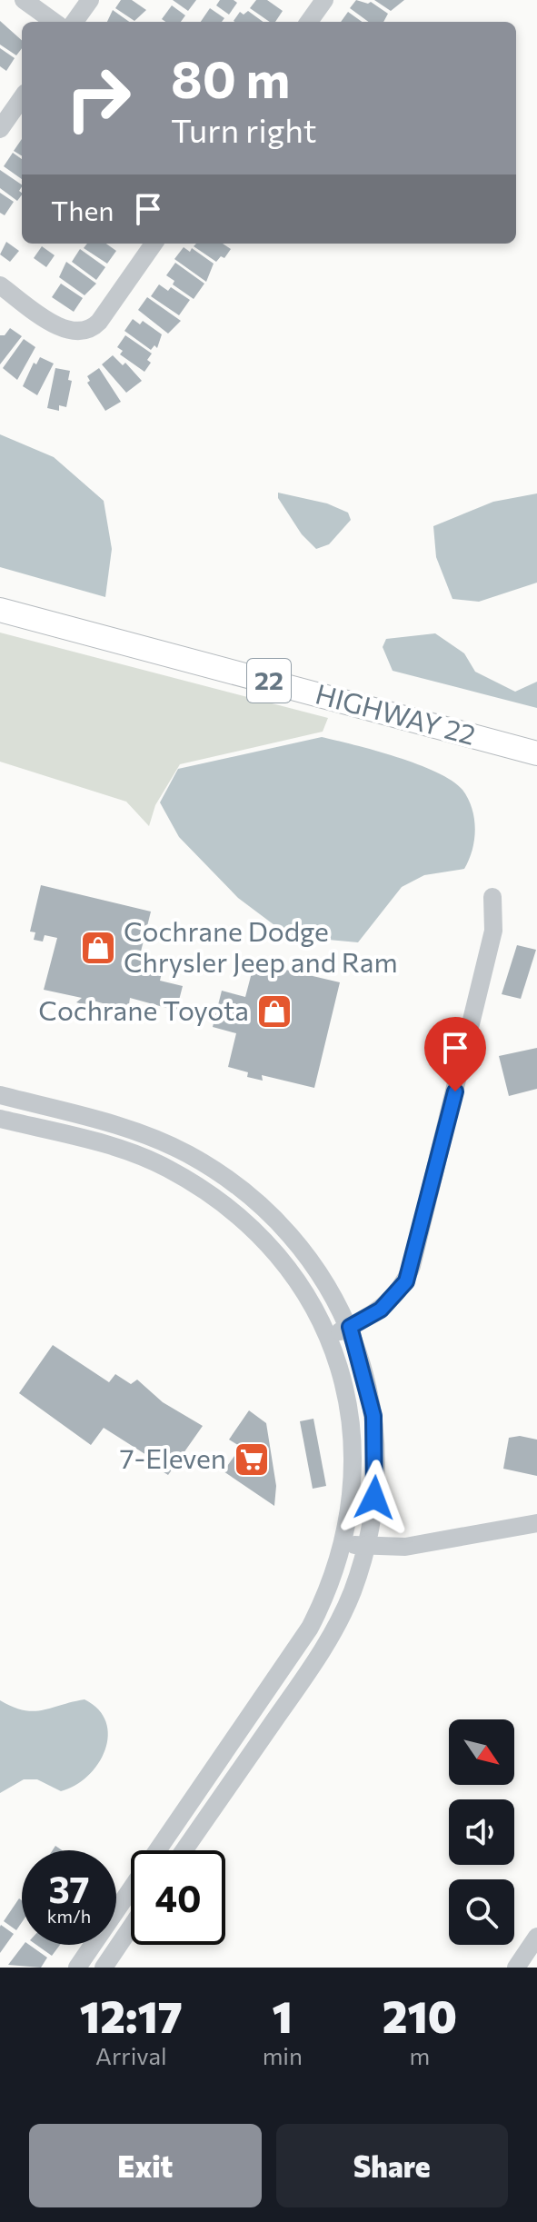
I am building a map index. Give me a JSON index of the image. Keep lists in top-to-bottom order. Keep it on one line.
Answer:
{"streets":{"main road":["22","HIGHWAY 22"]},"places":{"shop":["Cochrane Dodge Chrysler Jeep and Ram","Cochrane Toyota"],"supermarket":["7-Eleven"]},"north":"bottom right","page":{"turn":["80 m","Turn right"],"then":"Then","speed":"37 km/h","limit":"40","eta":["12:17","Arrival","1","min","210","m"],"buttons":["Exit","Share"]}}
